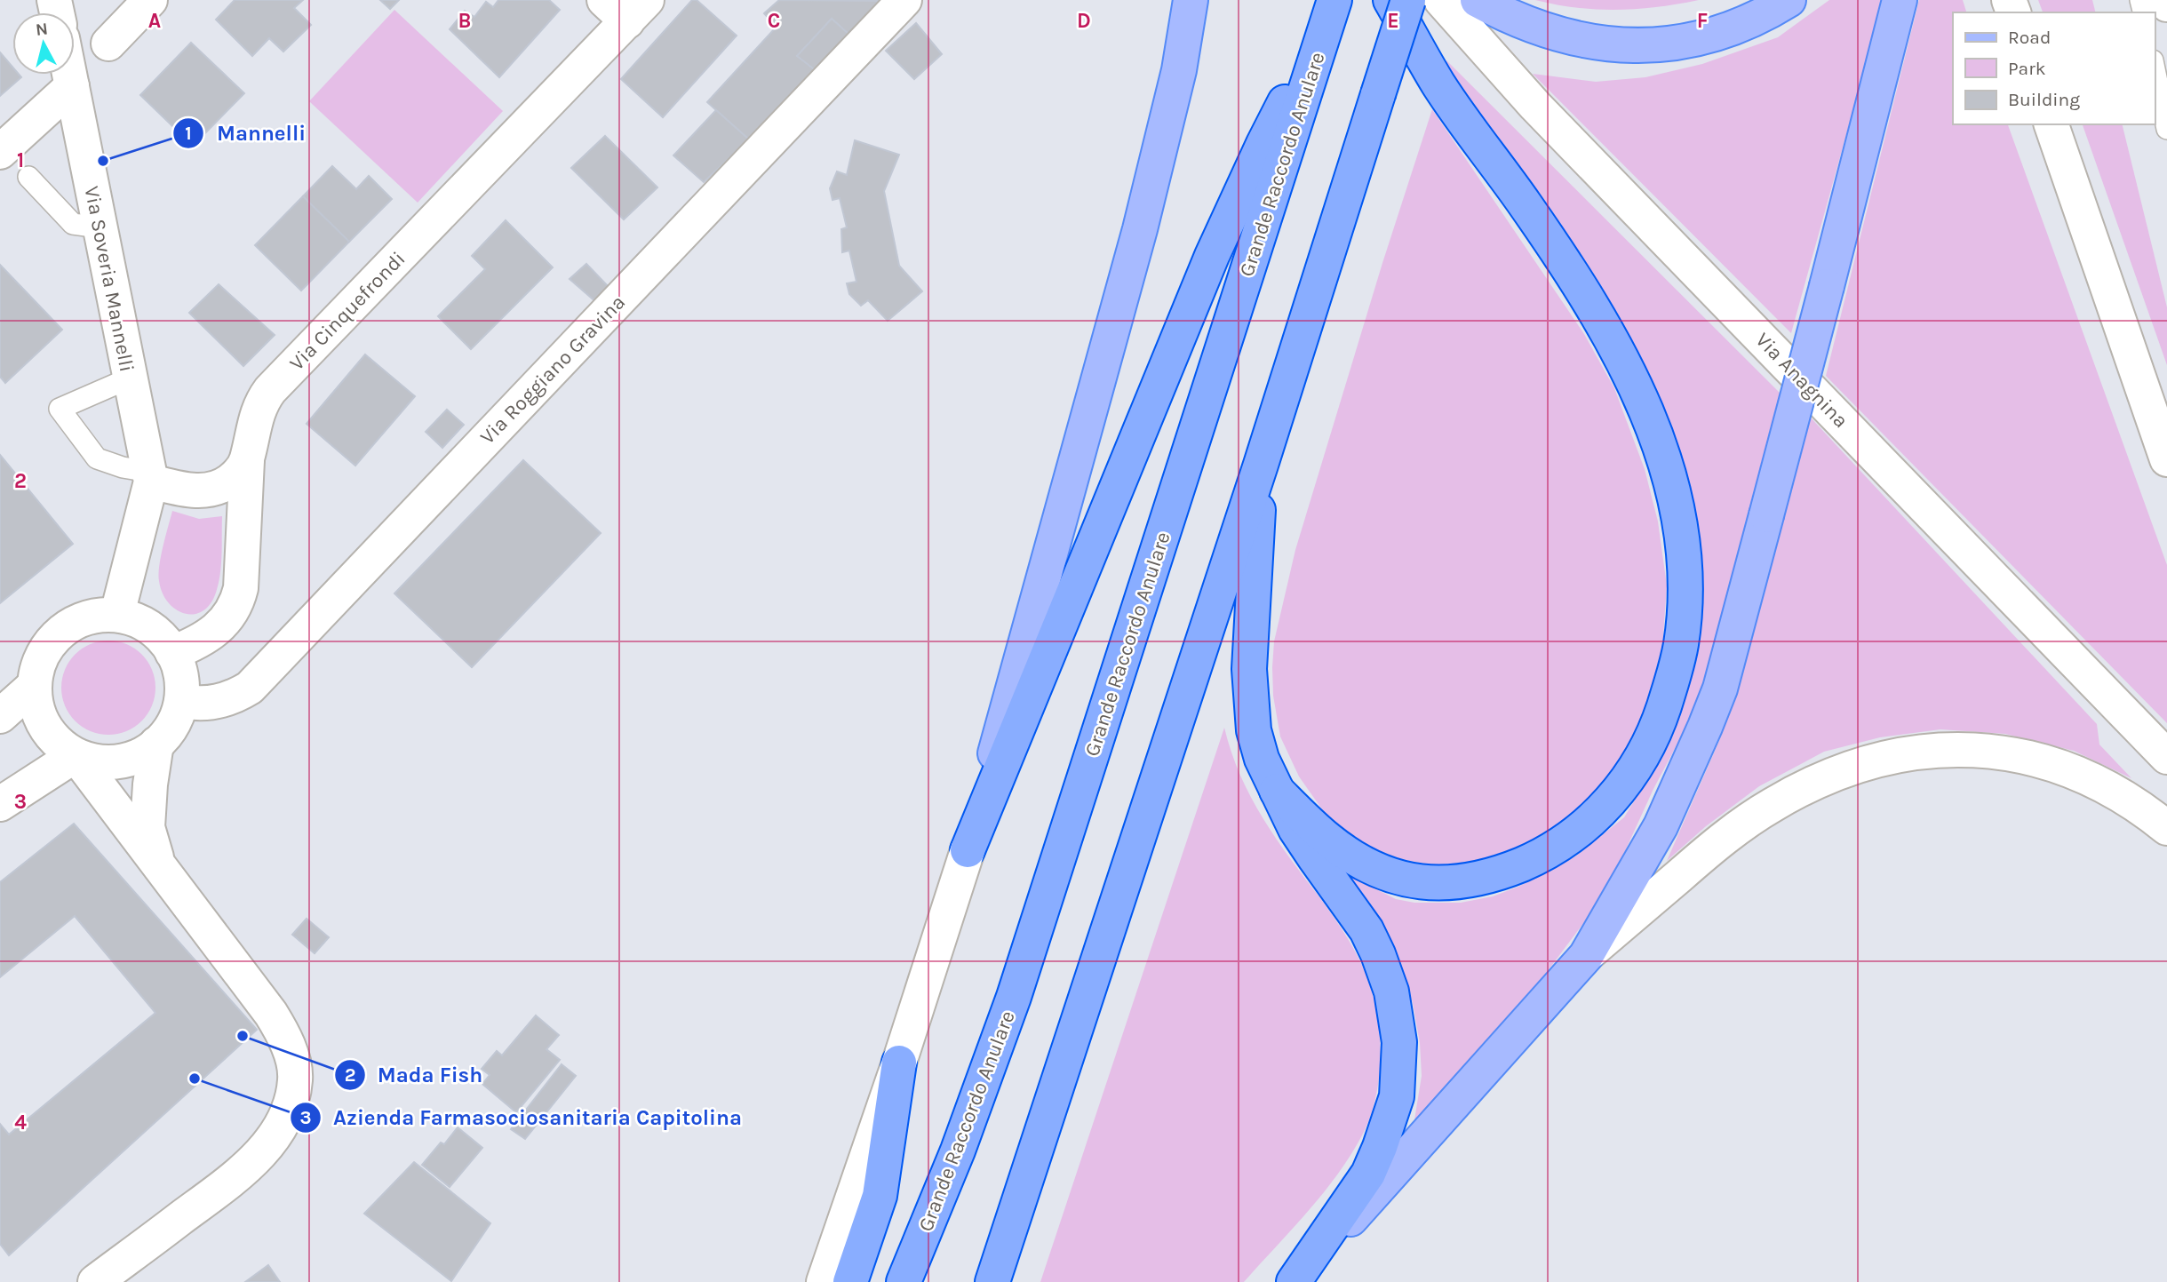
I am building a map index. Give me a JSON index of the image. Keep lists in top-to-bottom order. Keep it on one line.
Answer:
{"streets":{"highway":["Grande Raccordo Anulare"],"street":["Via Soveria Mannelli","Via Cinquefrondi","Via Roggiano Gravina","Via Anagnina"]},"crossings":[["Via Soveria Mannelli","Via Cinquefrondi"]],"places":["Mannelli","Mada Fish","Azienda Farmasociosanitaria Capitolina"],"legend":["Road","Park","Building"],"north":"top","grid":{"columns":["A","B","C","D","E","F"],"rows":["1","2","3","4"]}}
